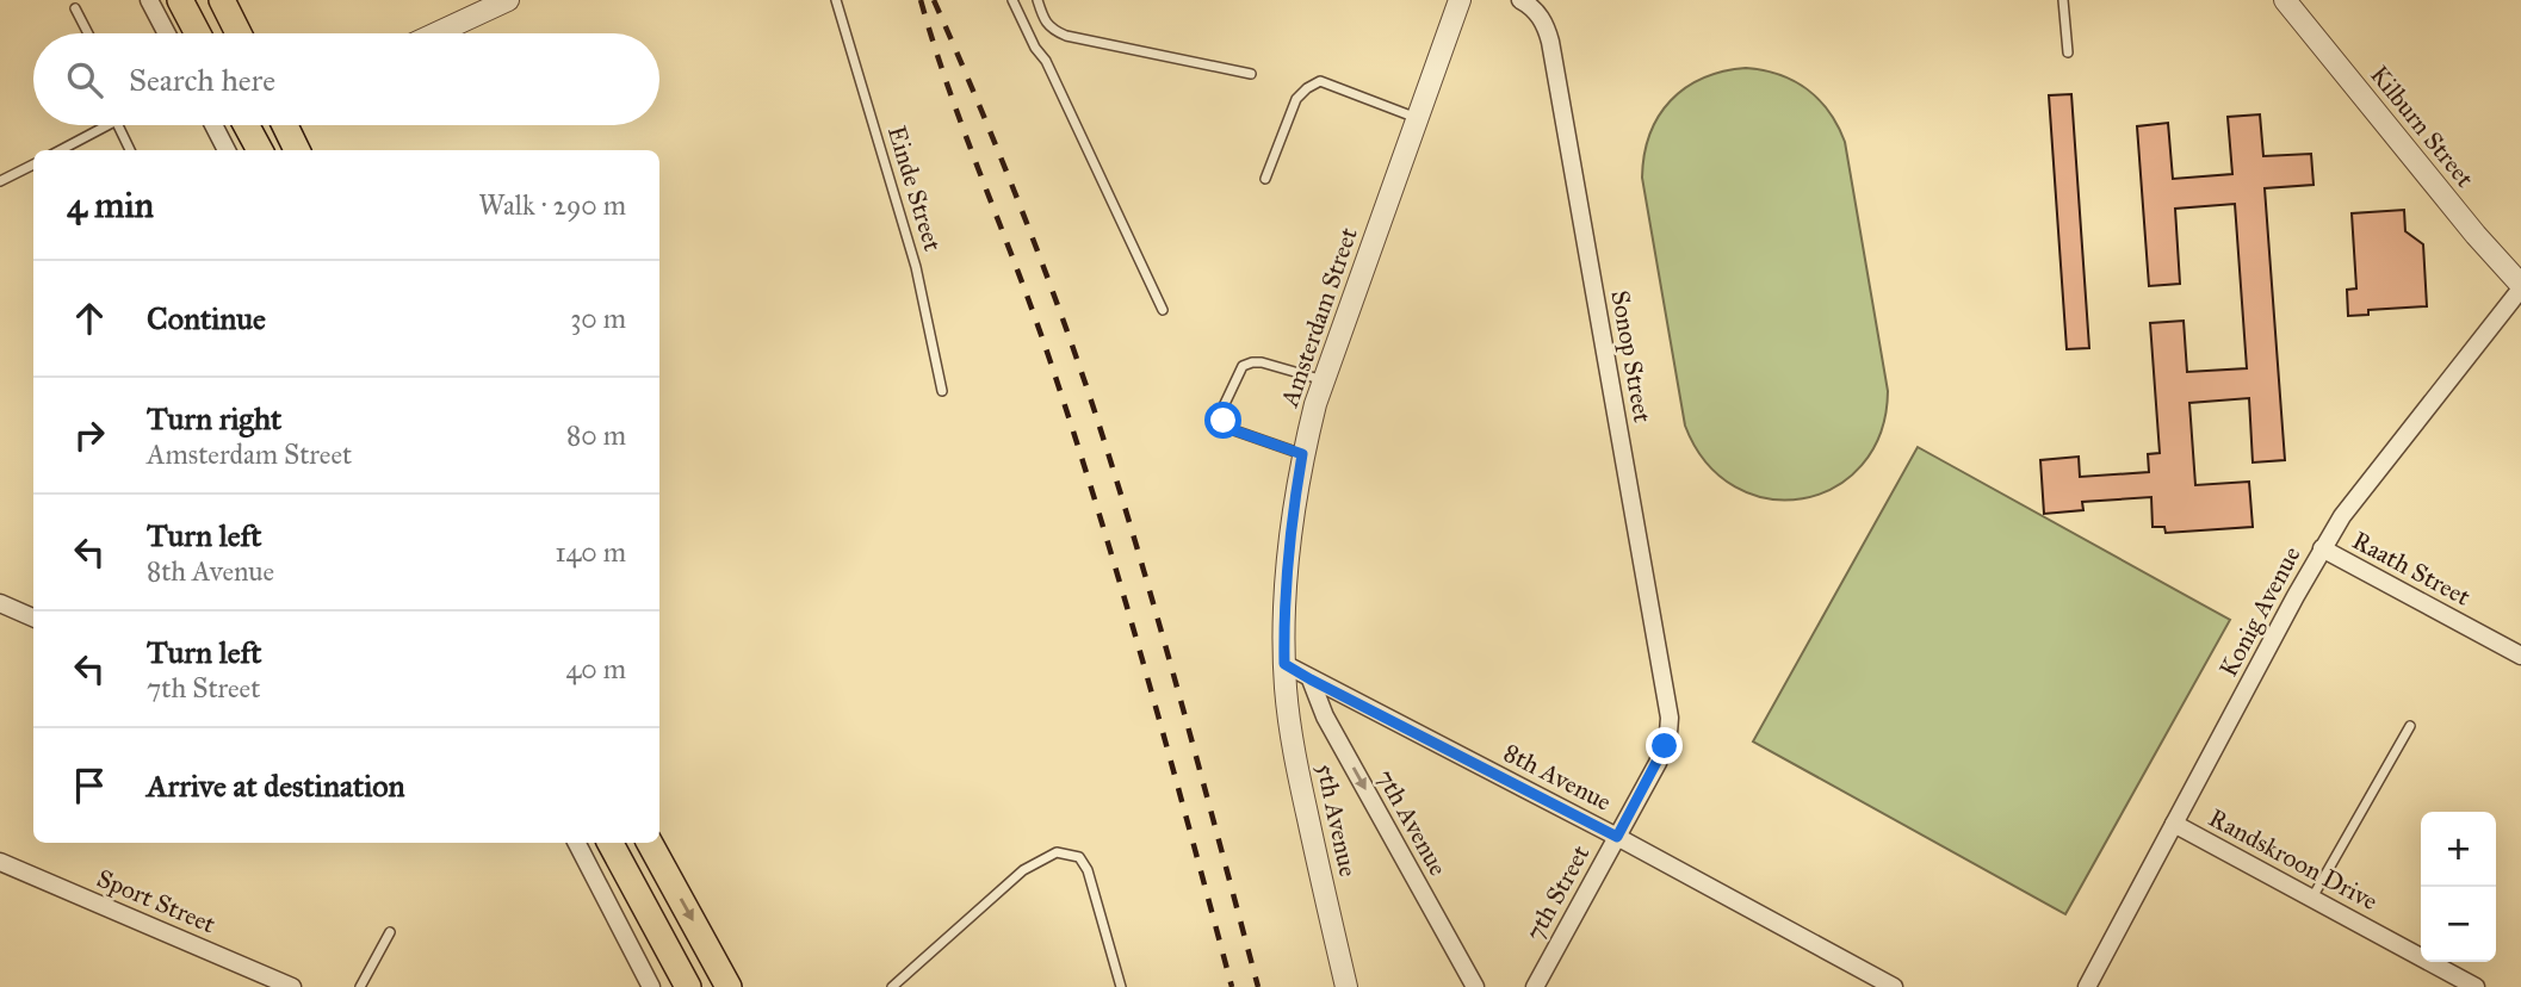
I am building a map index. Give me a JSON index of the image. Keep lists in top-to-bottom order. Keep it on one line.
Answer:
{"streets":{"street":["Kilburn Street","Amsterdam Street","Sonop Street","Raath Street","Konig Avenue","8th Avenue","5th Avenue","7th Avenue","Randskroon Drive","7th Street","Sport Street"],"lane":["Einde Street"]},"crossings":[["Kilburn Street","Konig Avenue"],["Amsterdam Street","8th Avenue"],["Amsterdam Street","5th Avenue"],["Sonop Street","7th Street"],["Raath Street","Konig Avenue"],["Konig Avenue","Randskroon Drive"],["8th Avenue","5th Avenue"],["8th Avenue","7th Avenue"],["8th Avenue","7th Street"]],"one_way":["7th Avenue"],"page":{"search":"Search here","heading":["4 min","Walk · 290 m"],"list":[["Continue","30 m"],["Turn right","Amsterdam Street","80 m"],["Turn left","8th Avenue","140 m"],["Turn left","7th Street","40 m"],"Arrive at destination"],"map_buttons":["+","−"]}}
